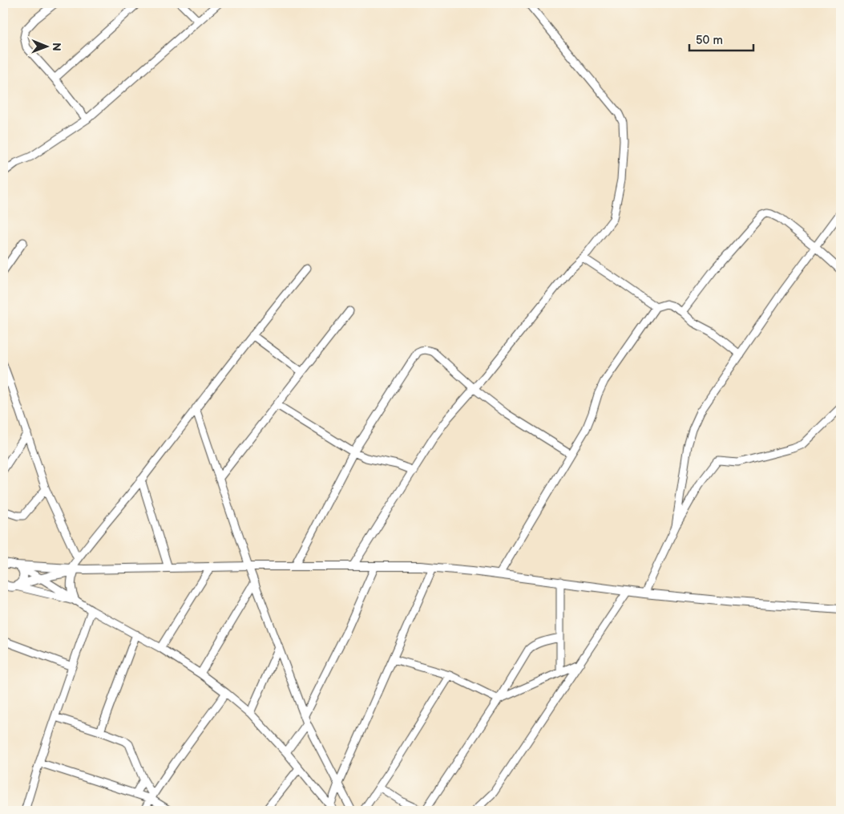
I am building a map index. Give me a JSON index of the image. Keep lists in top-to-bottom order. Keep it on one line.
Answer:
{"scale_bar":"50 m","north":"right"}
